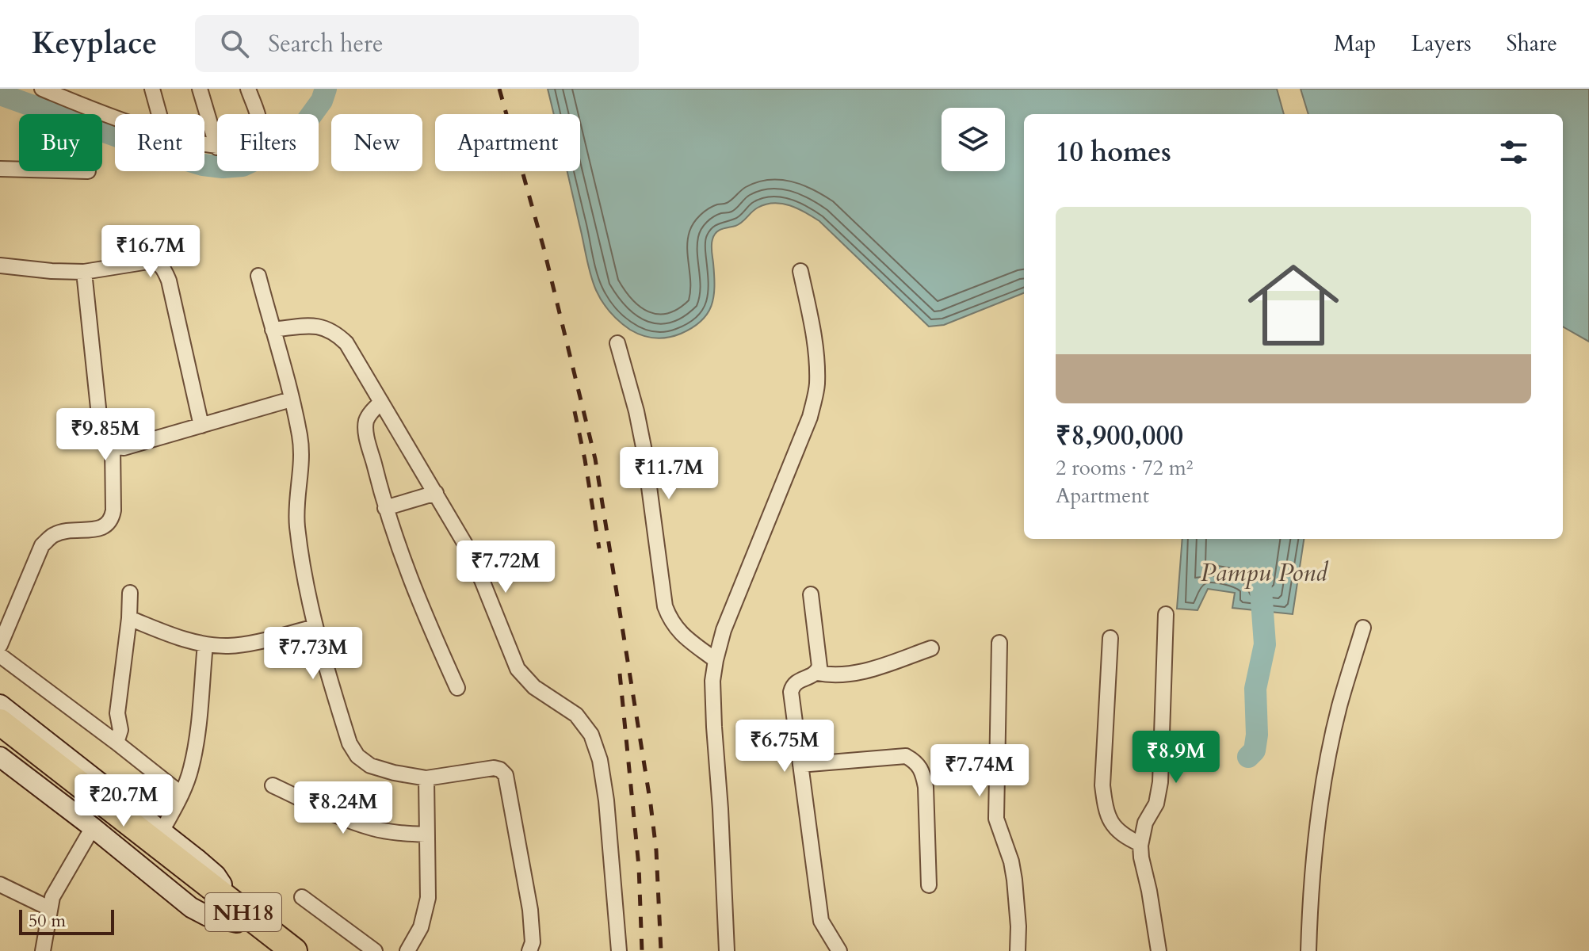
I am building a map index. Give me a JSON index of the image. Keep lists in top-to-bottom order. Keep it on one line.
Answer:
{"streets":{"highway":["NH18"]},"water":["Pampu Pond"],"scale_bar":"50 m","page":{"header":"Keyplace","search":"Search here","nav":["Map","Layers","Share"],"chip":["Buy","Rent","Filters","New","Apartment"],"heading":"10 homes","list":[{"name":"₹8,900,000","note":"2 rooms · 72 m² · Apartment"}],"price":["₹16.7M","₹9.85M","₹11.7M","₹7.72M","₹7.73M","₹6.75M","₹8.9M","₹7.74M","₹20.7M","₹8.24M"],"scale":"50 m"}}
